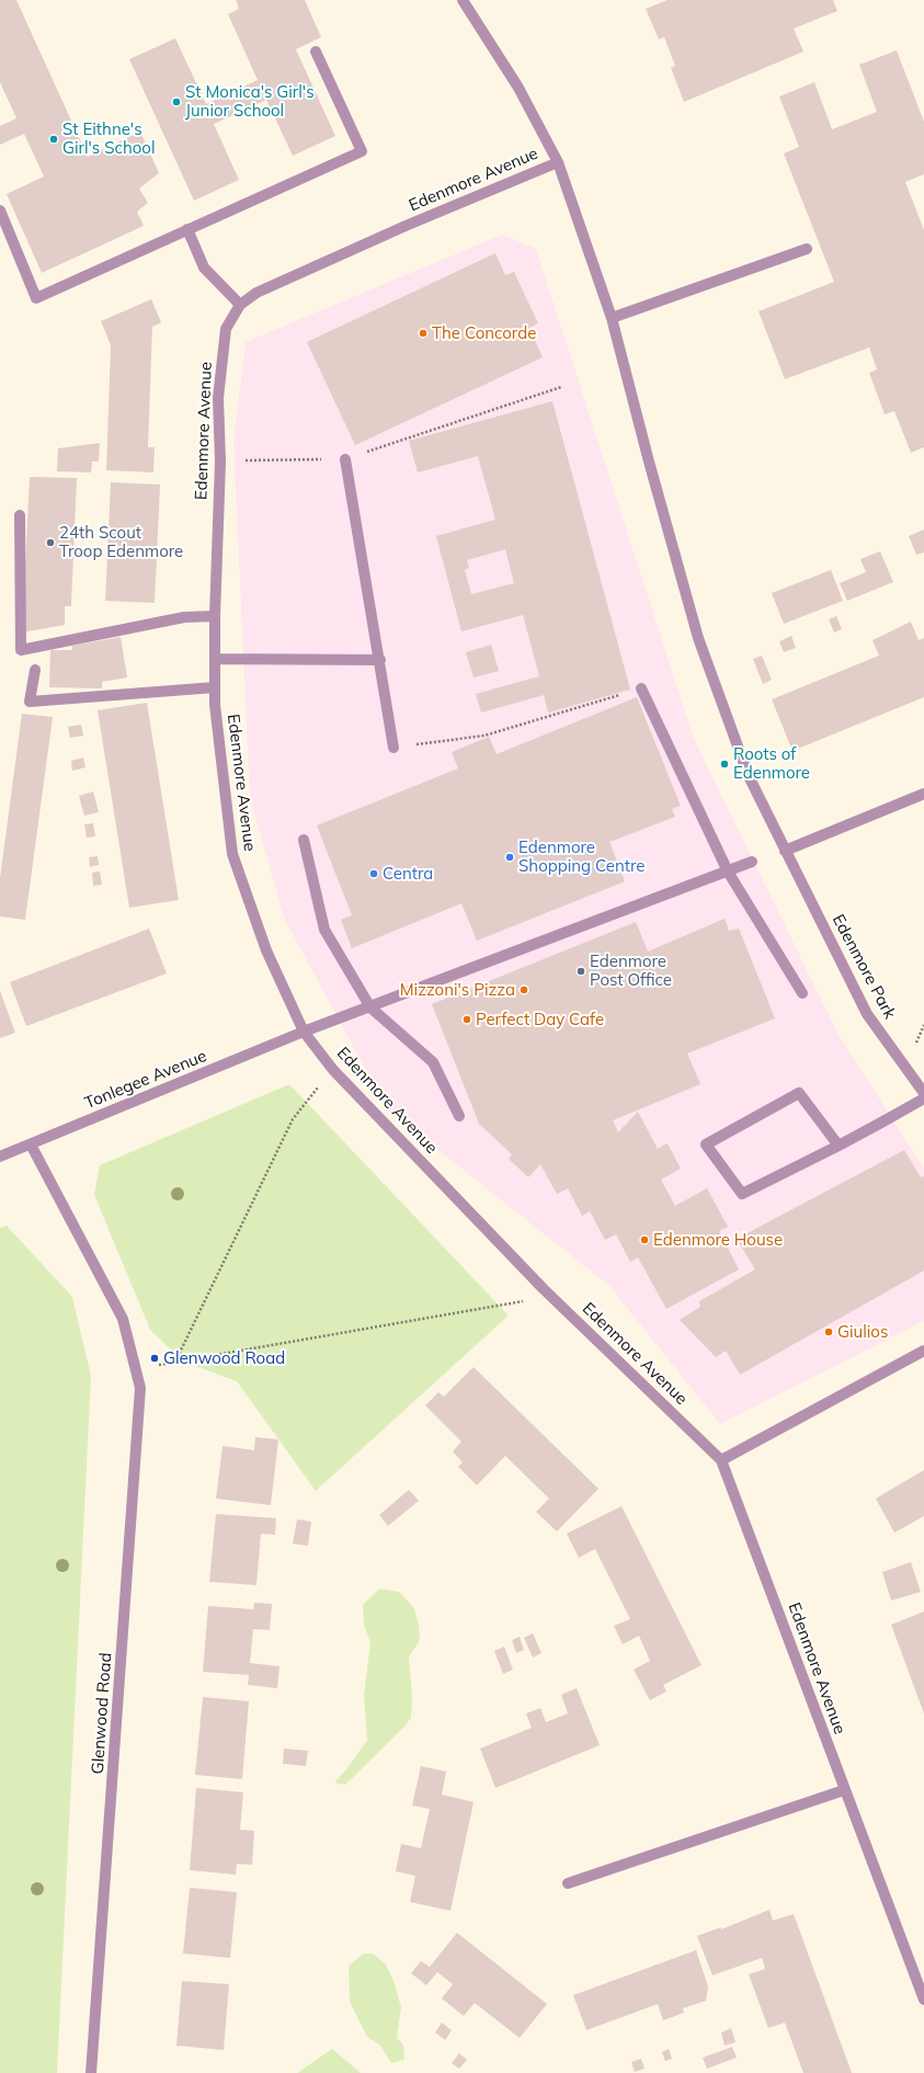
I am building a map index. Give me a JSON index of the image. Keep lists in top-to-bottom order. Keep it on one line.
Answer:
{"streets":{"street":["Edenmore Avenue","Edenmore Park","Tonlegee Avenue","Glenwood Road"]},"crossings":[["Edenmore Avenue","Edenmore Park"],["Edenmore Avenue","Tonlegee Avenue"],["Tonlegee Avenue","Glenwood Road"]],"places":["St Monica's Girl's Junior School","St Eithne's Girl's School","The Concorde","24th Scout Troop Edenmore","Roots of Edenmore","Edenmore Shopping Centre","Centra","Edenmore Post Office","Mizzoni's Pizza","Perfect Day Cafe","Edenmore House","Giulios","Glenwood Road"]}
